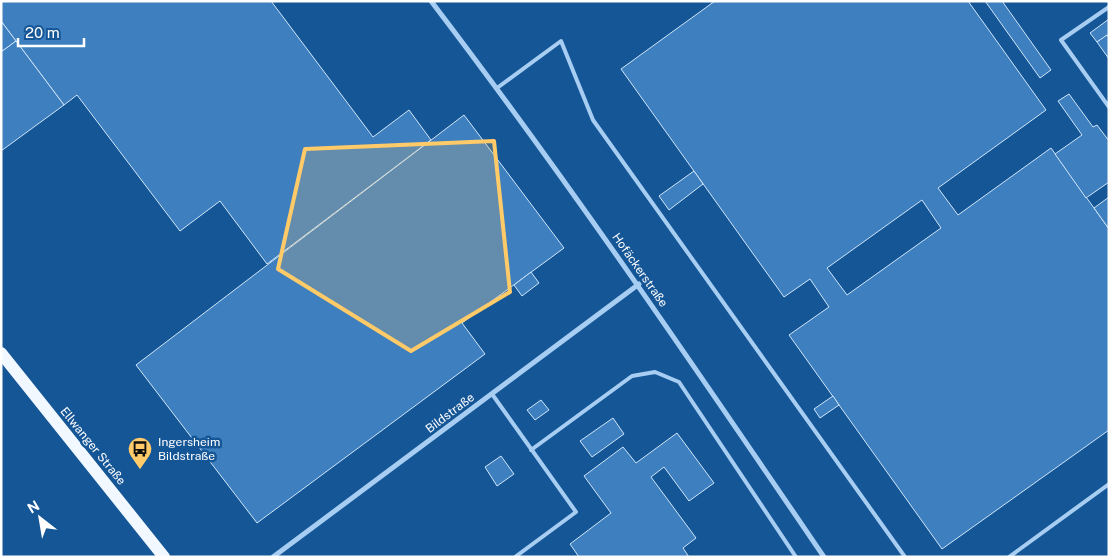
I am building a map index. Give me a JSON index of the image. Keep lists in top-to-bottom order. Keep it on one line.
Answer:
{"streets":{"main road":["Ellwanger Straße"],"street":["Hofäckerstraße","Bildstraße"]},"crossings":[["Hofäckerstraße","Bildstraße"]],"places":{"bus stop":["Ingersheim Bildstraße"]},"scale_bar":"20 m","north":"top left"}
